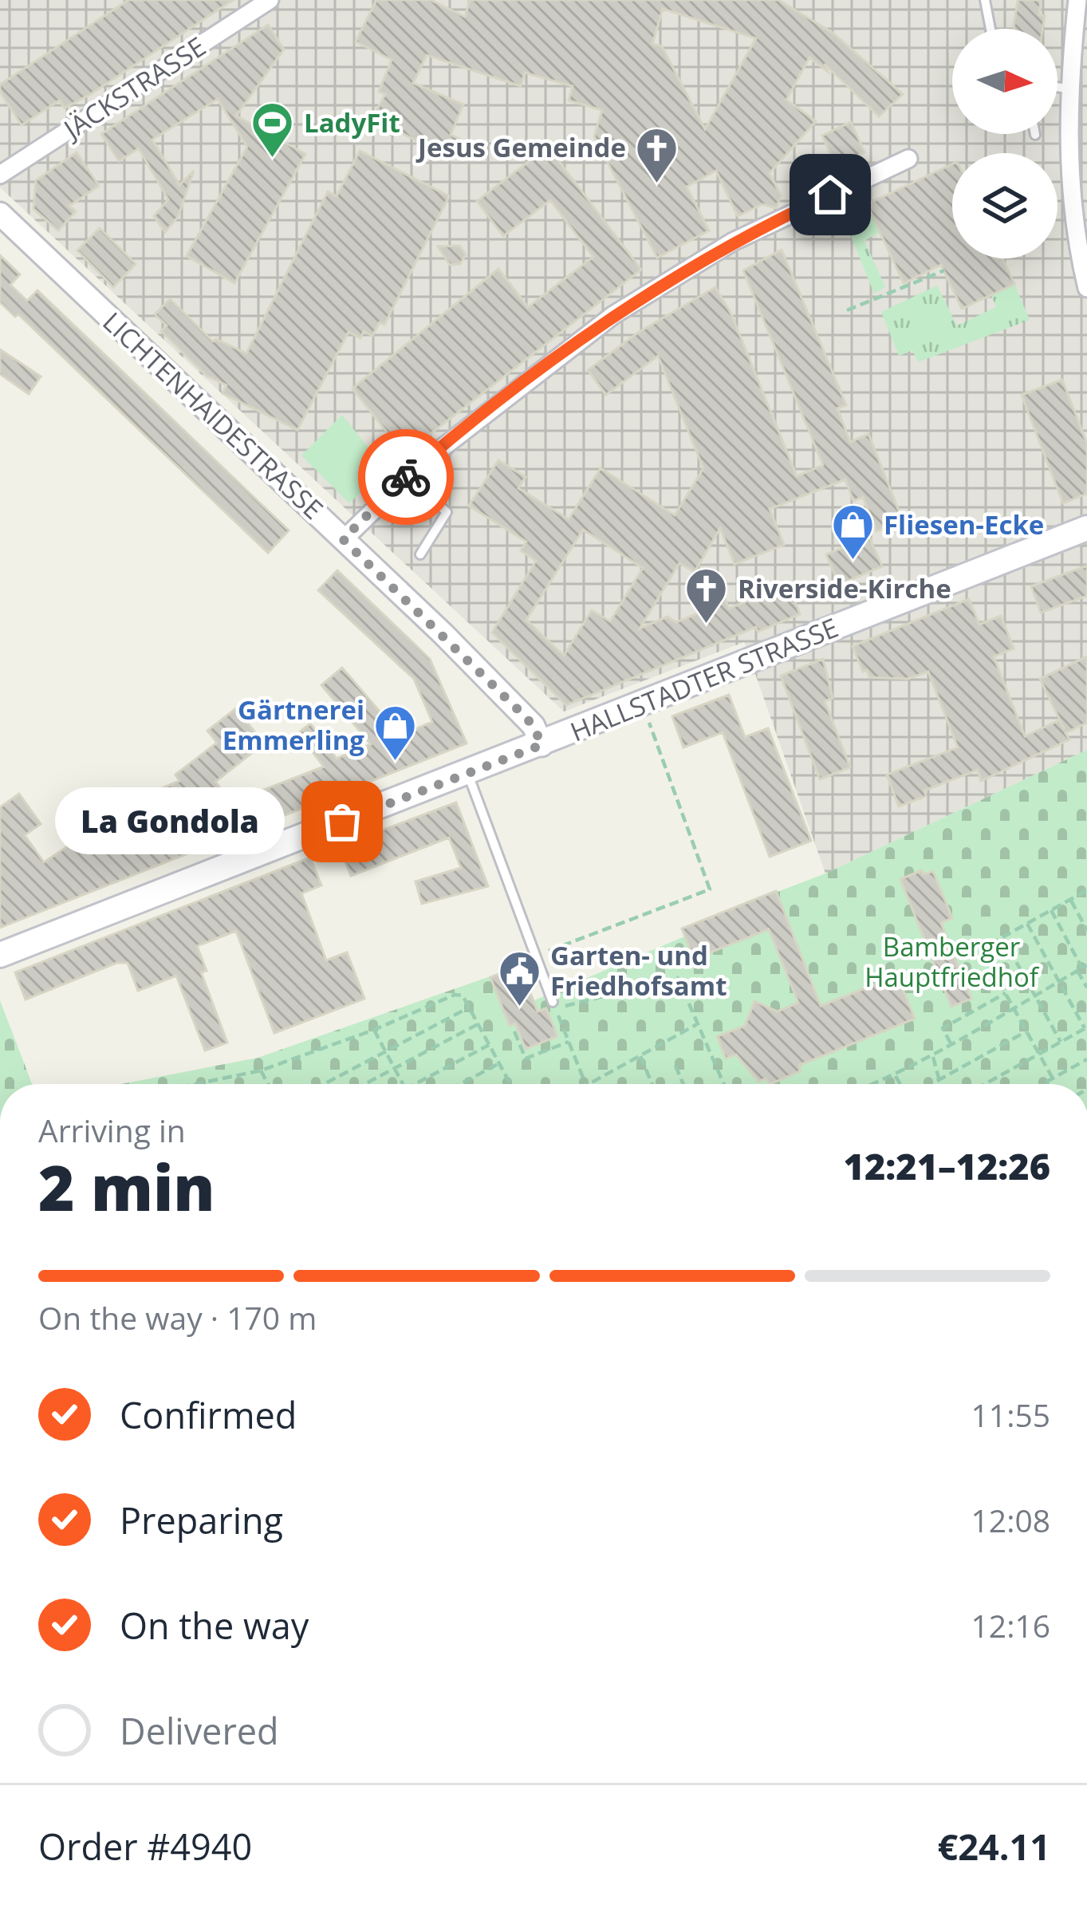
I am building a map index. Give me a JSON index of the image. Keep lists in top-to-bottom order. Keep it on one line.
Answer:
{"streets":{"main road":["HALLSTADTER STRASSE"],"street":["JÄCKSTRASSE","LICHTENHAIDESTRASSE"]},"crossings":[["LICHTENHAIDESTRASSE","HALLSTADTER STRASSE"]],"parks":["Bamberger Hauptfriedhof"],"places":{"sports":["LadyFit"],"church":["Jesus Gemeinde","Riverside-Kirche"],"shop":["Fliesen-Ecke","Gärtnerei Emmerling"],"other":["La Gondola"],"public building":["Garten- und Friedhofsamt"]},"north":"right","page":{"bubble":"La Gondola","heading":["2 min","Arriving in","12:21–12:26"],"panel":["Order #4940","€24.11"],"bar":"On the way · 170 m","list":[["Confirmed","11:55"],["Preparing","12:08"],["On the way","12:16"],"Delivered"]}}
